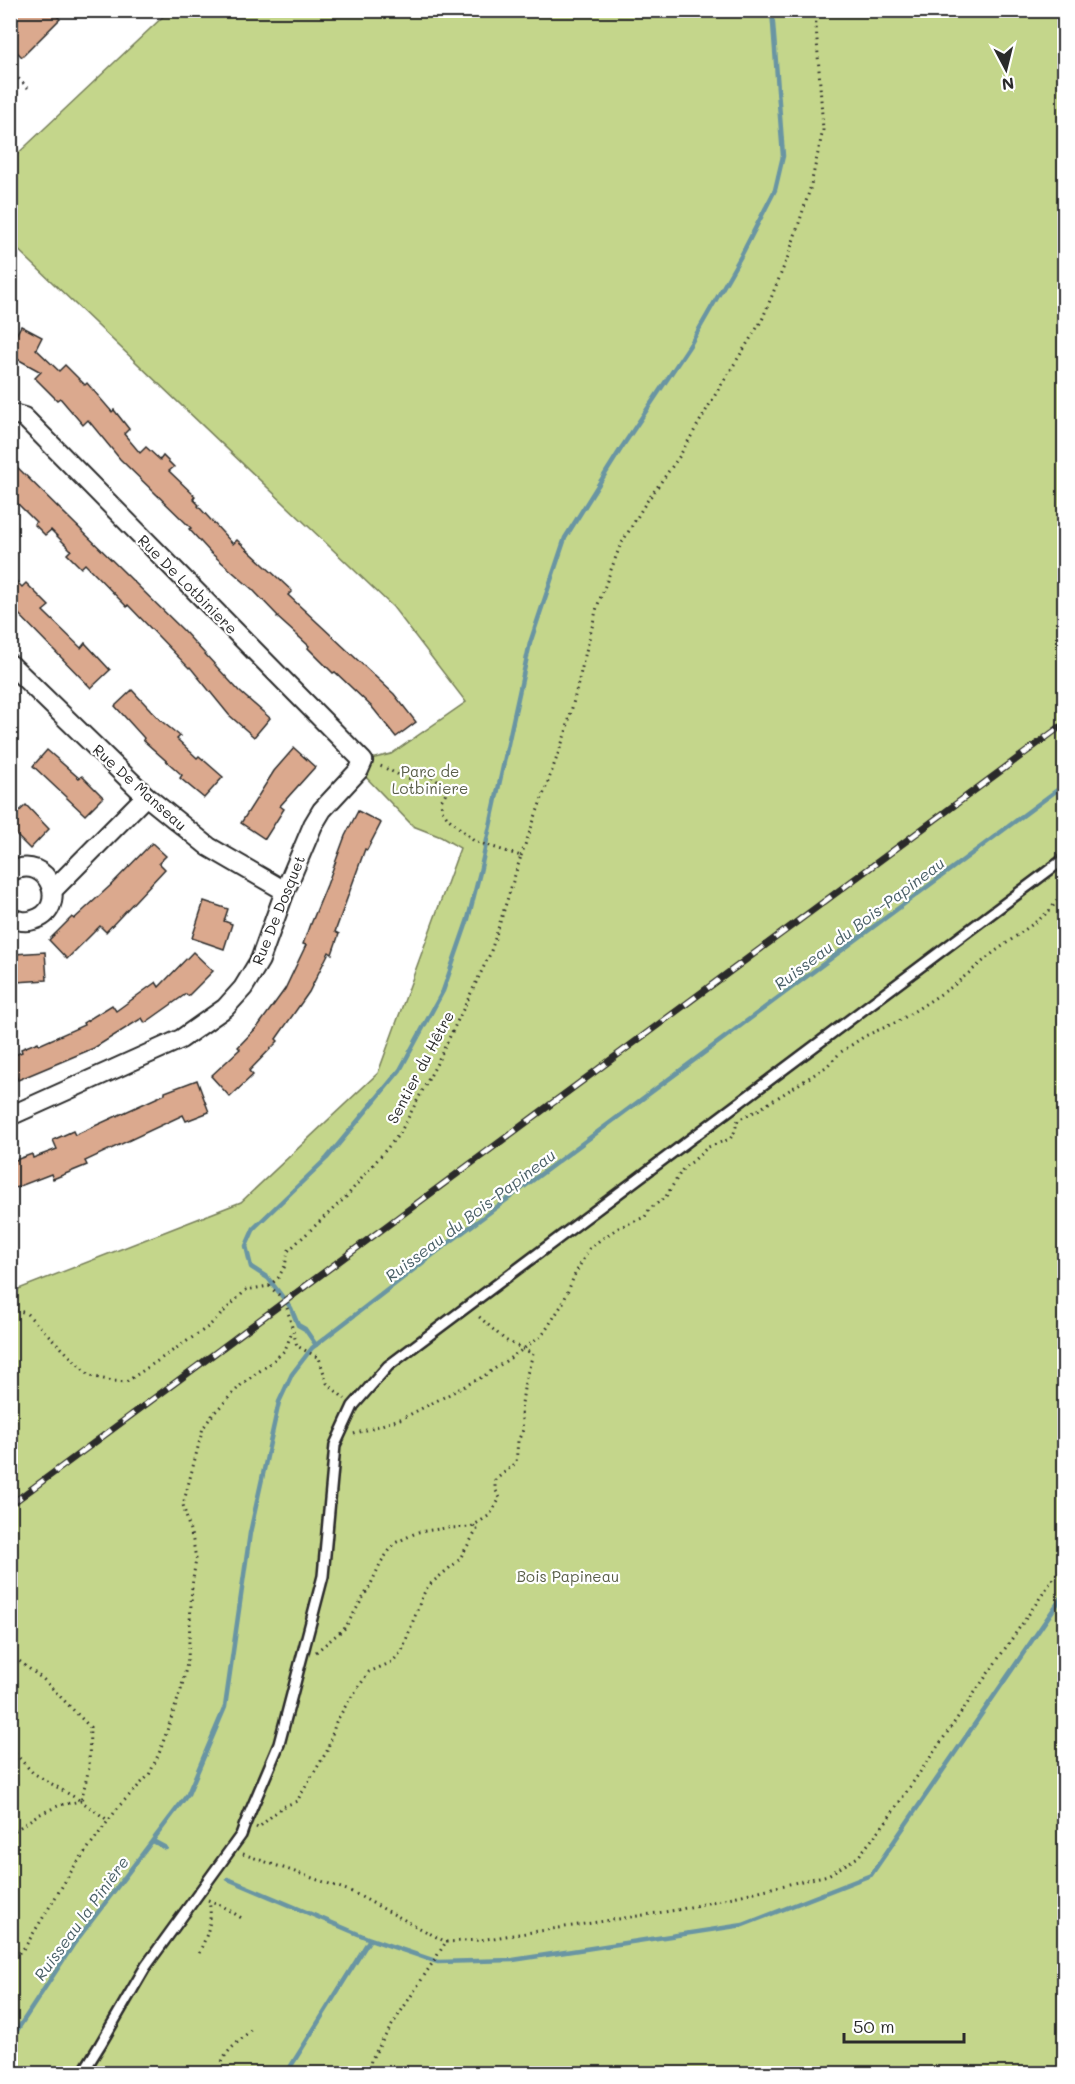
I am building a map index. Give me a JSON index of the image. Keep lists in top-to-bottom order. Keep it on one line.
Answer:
{"streets":{"street":["Rue De Lotbiniere","Rue De Manseau","Rue De Dosquet"],"path":["Sentier du Hêtre"]},"crossings":[["Rue De Lotbiniere","Rue De Dosquet"],["Rue De Manseau","Rue De Dosquet"]],"water":["Ruisseau du Bois-Papineau","Ruisseau la Pinière"],"parks":["Parc de Lotbiniere","Bois Papineau"],"scale_bar":"50 m","north":"bottom"}
